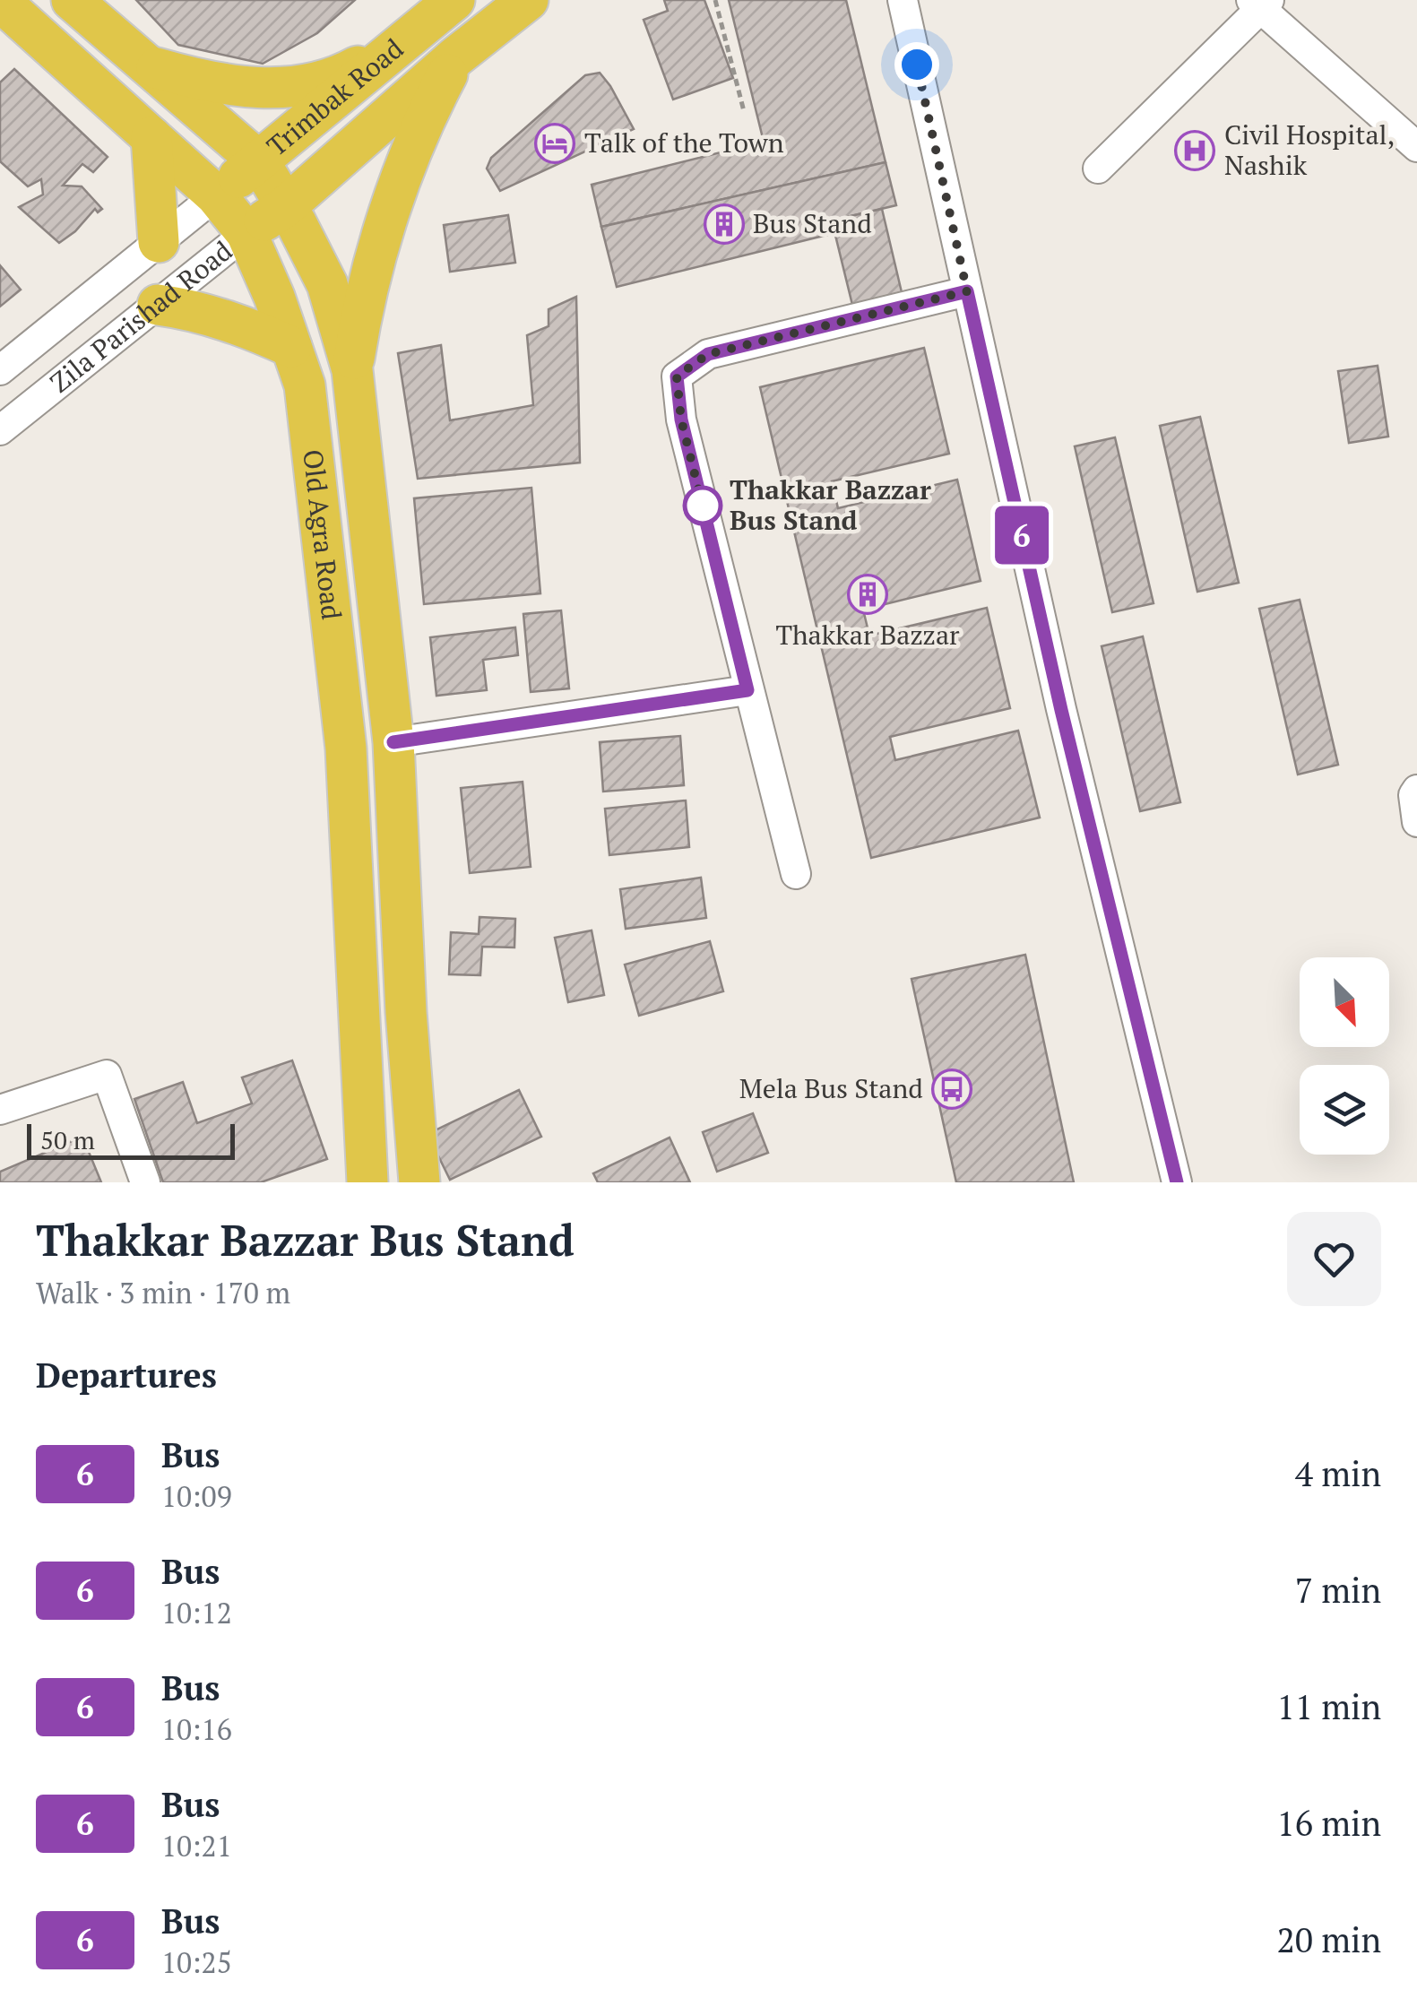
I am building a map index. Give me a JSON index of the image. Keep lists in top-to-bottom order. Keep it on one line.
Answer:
{"streets":{"highway":["Trimbak Road","Zila Parishad Road","Old Agra Road"]},"crossings":[["Trimbak Road","Zila Parishad Road"],["Trimbak Road","Old Agra Road"],["Zila Parishad Road","Old Agra Road"]],"places":{"hotel":["Talk of the Town"],"hospital":["Civil Hospital, Nashik"],"building":["Bus Stand","Thakkar Bazzar"],"other":["Thakkar Bazzar Bus Stand"],"bus stop":["Mela Bus Stand"]},"lines":["bus line 6"],"scale_bar":"50 m","north":"bottom right","page":{"on_map":"6","scale":"50 m","heading":[["Thakkar Bazzar Bus Stand","Walk · 3 min · 170 m"],"Departures"],"list":[{"mark":"6","name":"Bus","note":"10:09","value":"4 min"},{"mark":"6","name":"Bus","note":"10:12","value":"7 min"},{"mark":"6","name":"Bus","note":"10:16","value":"11 min"},{"mark":"6","name":"Bus","note":"10:21","value":"16 min"},{"mark":"6","name":"Bus","note":"10:25","value":"20 min"}]}}
